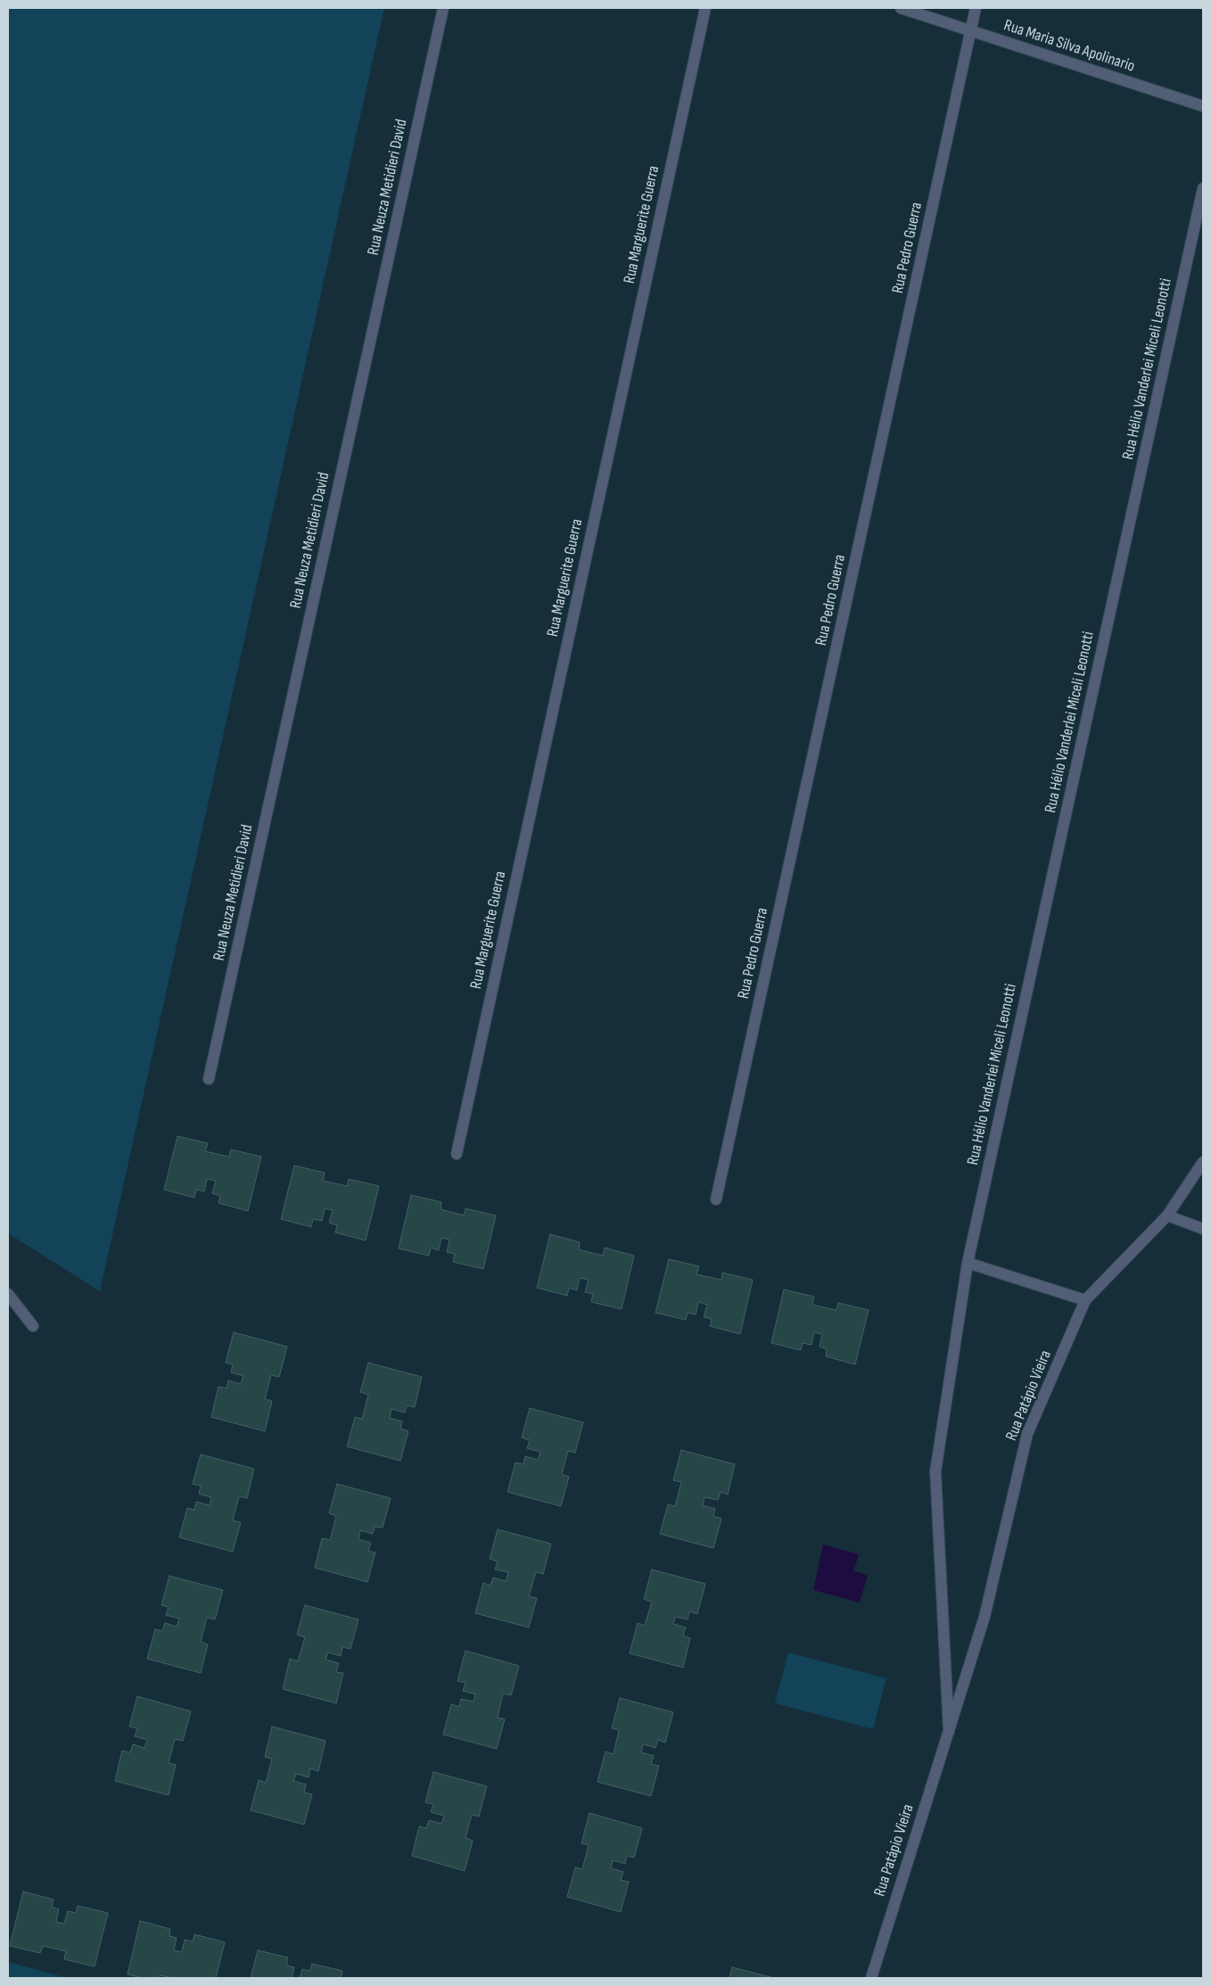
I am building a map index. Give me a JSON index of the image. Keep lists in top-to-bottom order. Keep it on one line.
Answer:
{"streets":{"street":["Rua Maria Silva Apolinario","Rua Neuza Metidieri David","Rua Marguerite Guerra","Rua Pedro Guerra","Rua Hélio Vanderlei Miceli Leonotti","Rua Patápio Vieira"]},"crossings":[["Rua Maria Silva Apolinario","Rua Pedro Guerra"],["Rua Hélio Vanderlei Miceli Leonotti","Rua Patápio Vieira"]]}
